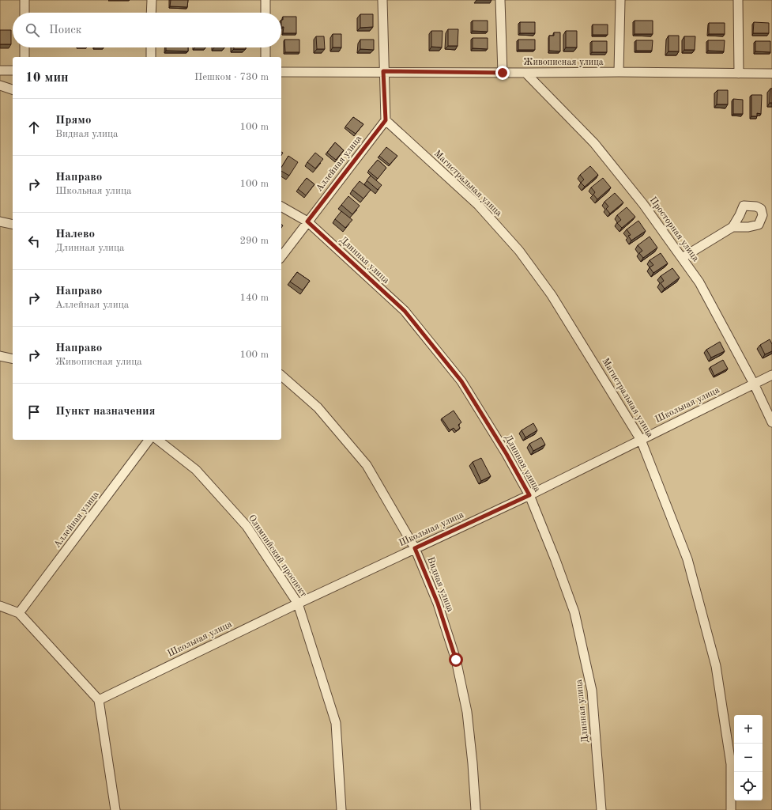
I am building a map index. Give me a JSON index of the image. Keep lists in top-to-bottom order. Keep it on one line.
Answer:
{"streets":{"street":["Живописная улица","Аллейная улица","Магистральная улица","Просторная улица","Длинная улица","Школьная улица","Олимпийский проспект","Видная улица"]},"crossings":[["Живописная улица","Просторная улица"],["Аллейная улица","Магистральная улица"],["Аллейная улица","Длинная улица"],["Магистральная улица","Школьная улица"],["Просторная улица","Школьная улица"],["Длинная улица","Школьная улица"],["Школьная улица","Олимпийский проспект"],["Школьная улица","Видная улица"]],"page":{"search":"Поиск","heading":["10 мин","Пешком · 730 m"],"list":[["Прямо","Видная улица","100 m"],["Направо","Школьная улица","100 m"],["Налево","Длинная улица","290 m"],["Направо","Аллейная улица","140 m"],["Направо","Живописная улица","100 m"],"Пункт назначения"],"map_buttons":["+","−"]}}
